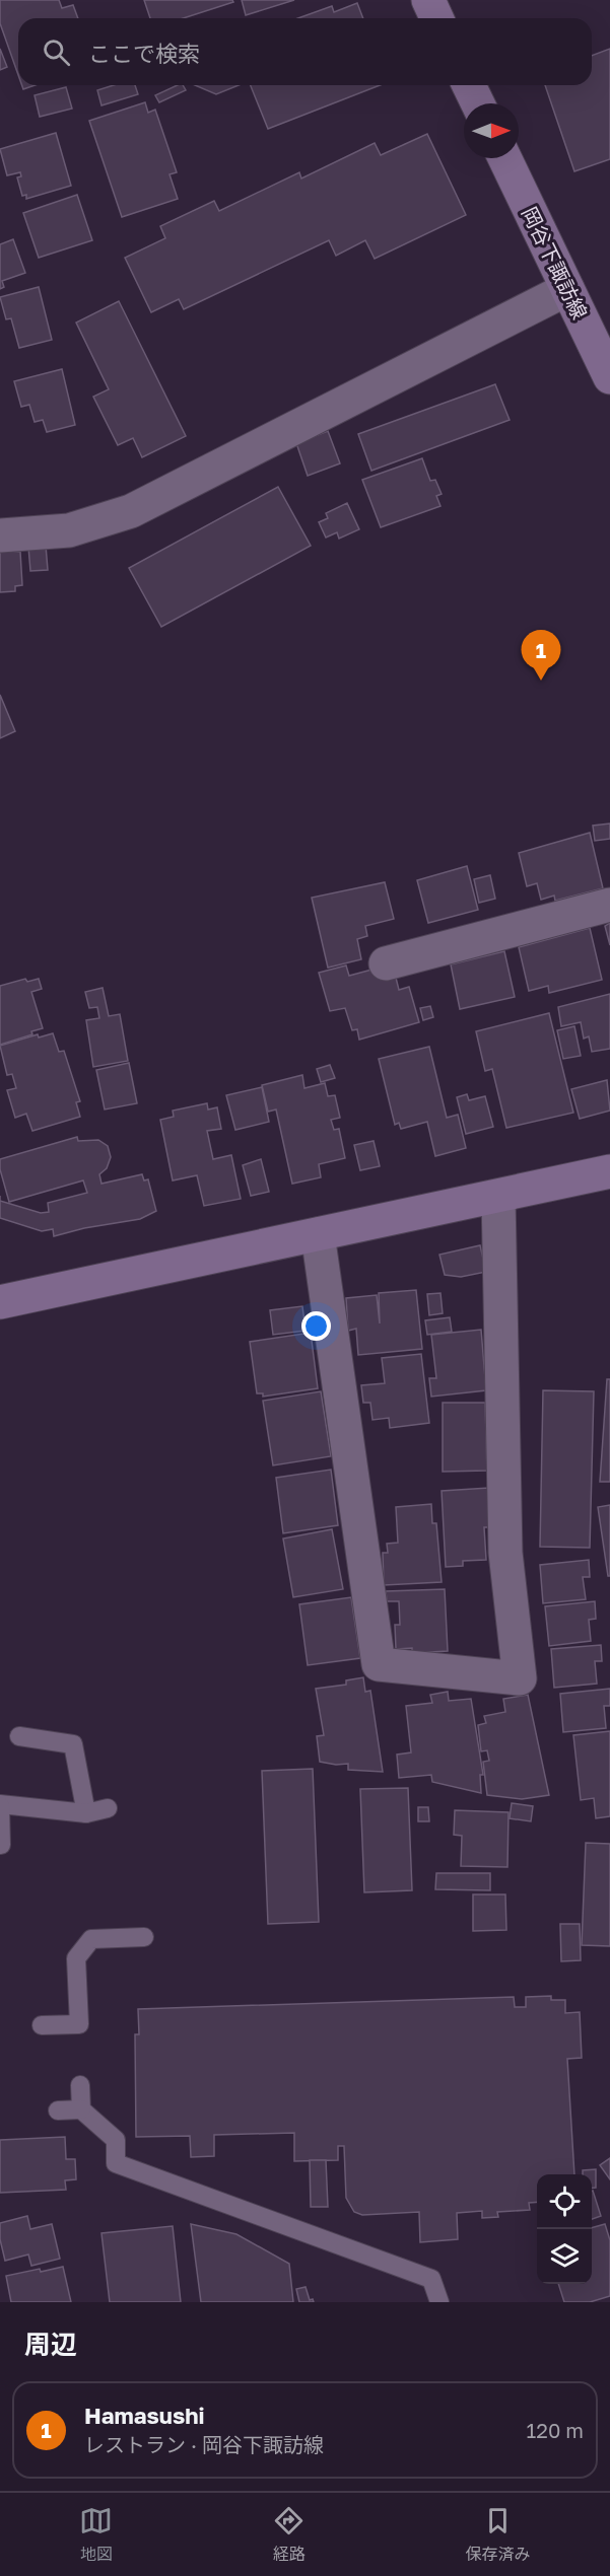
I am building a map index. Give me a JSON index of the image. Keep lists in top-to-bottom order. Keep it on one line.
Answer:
{"streets":{"street":["岡谷下諏訪線"]},"north":"right","page":{"search":"ここで検索","pins":"1","heading":"周辺","list":[{"mark":"1","name":"Hamasushi","note":"レストラン · 岡谷下諏訪線","value":"120 m"}],"nav":["地図","経路","保存済み"]}}
